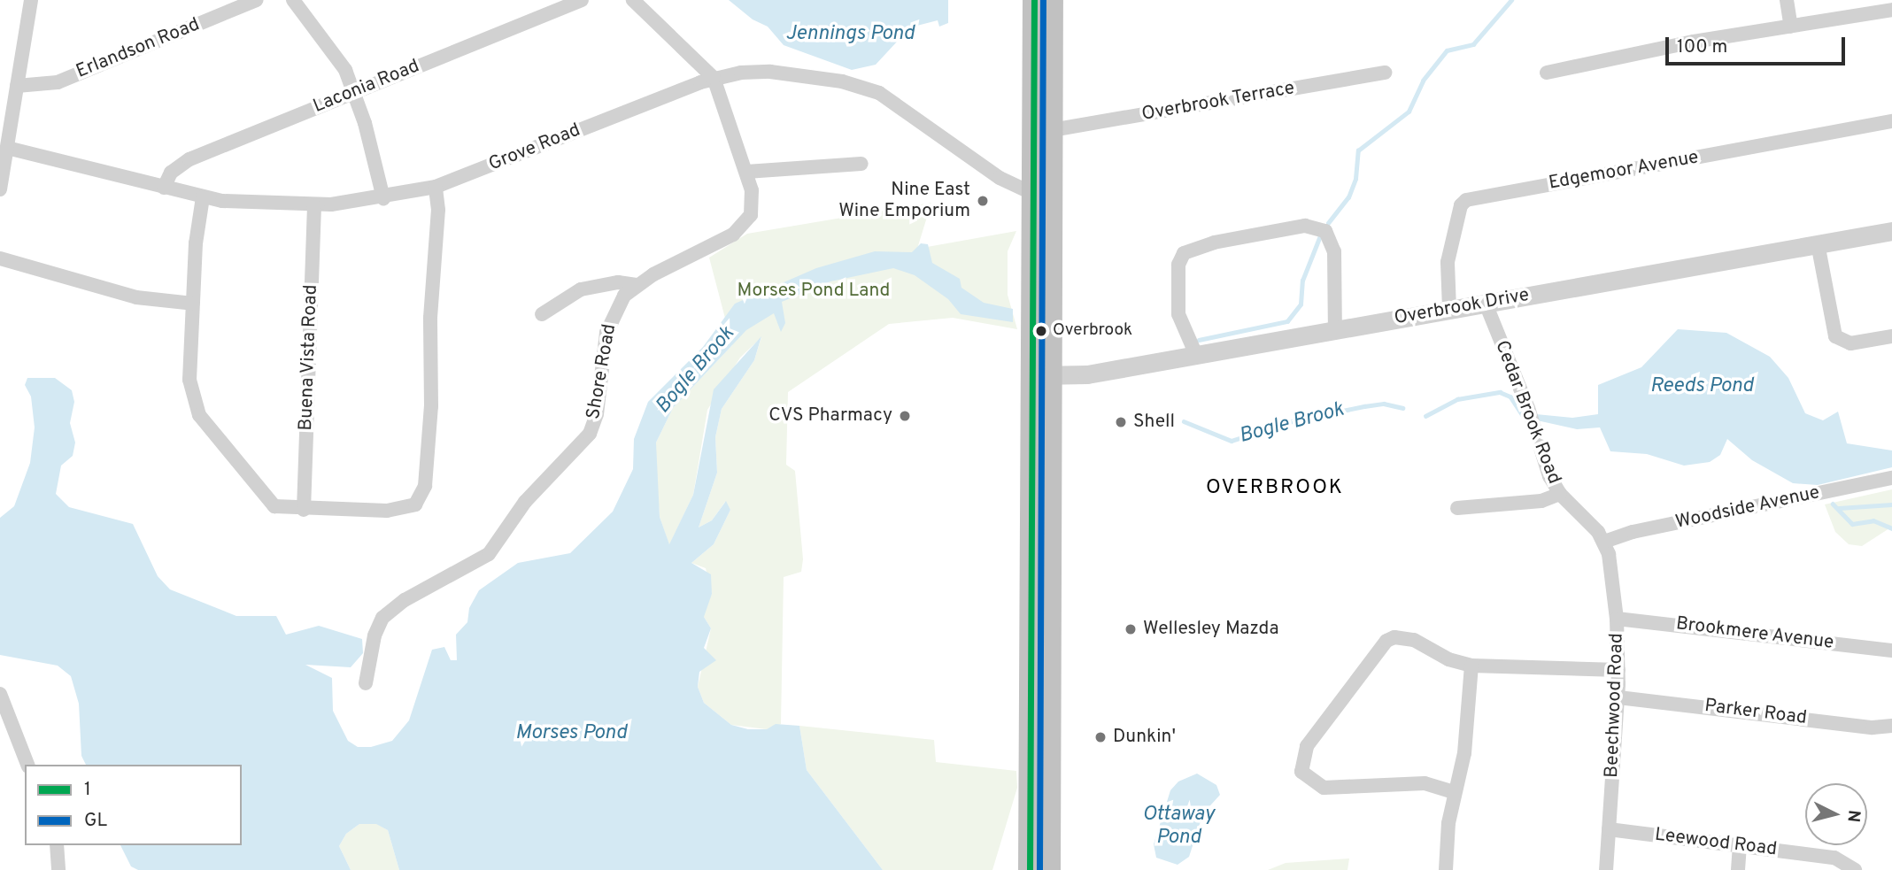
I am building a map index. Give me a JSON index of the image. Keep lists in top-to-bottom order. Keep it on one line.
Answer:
{"streets":{"street":["Erlandson Road","Laconia Road","Overbrook Terrace","Grove Road","Edgemoor Avenue","Overbrook Drive","Buena Vista Road","Shore Road","Cedar Brook Road","Woodside Avenue","Brookmere Avenue","Beechwood Road","Parker Road","Leewood Road"]},"crossings":[["Laconia Road","Grove Road"],["Grove Road","Buena Vista Road"],["Grove Road","Shore Road"],["Edgemoor Avenue","Overbrook Drive"],["Overbrook Drive","Cedar Brook Road"],["Cedar Brook Road","Woodside Avenue"],["Cedar Brook Road","Beechwood Road"],["Woodside Avenue","Beechwood Road"],["Brookmere Avenue","Beechwood Road"],["Beechwood Road","Parker Road"],["Beechwood Road","Leewood Road"]],"districts":["OVERBROOK"],"water":["Jennings Pond","Bogle Brook","Reeds Pond","Morses Pond","Ottaway Pond"],"parks":["Morses Pond Land"],"places":["Nine East Wine Emporium","Overbrook","CVS Pharmacy","Shell","Wellesley Mazda","Dunkin'"],"lines":["transit line 1","transit line GL"],"legend":["1","GL"],"scale_bar":"100 m","north":"right"}
